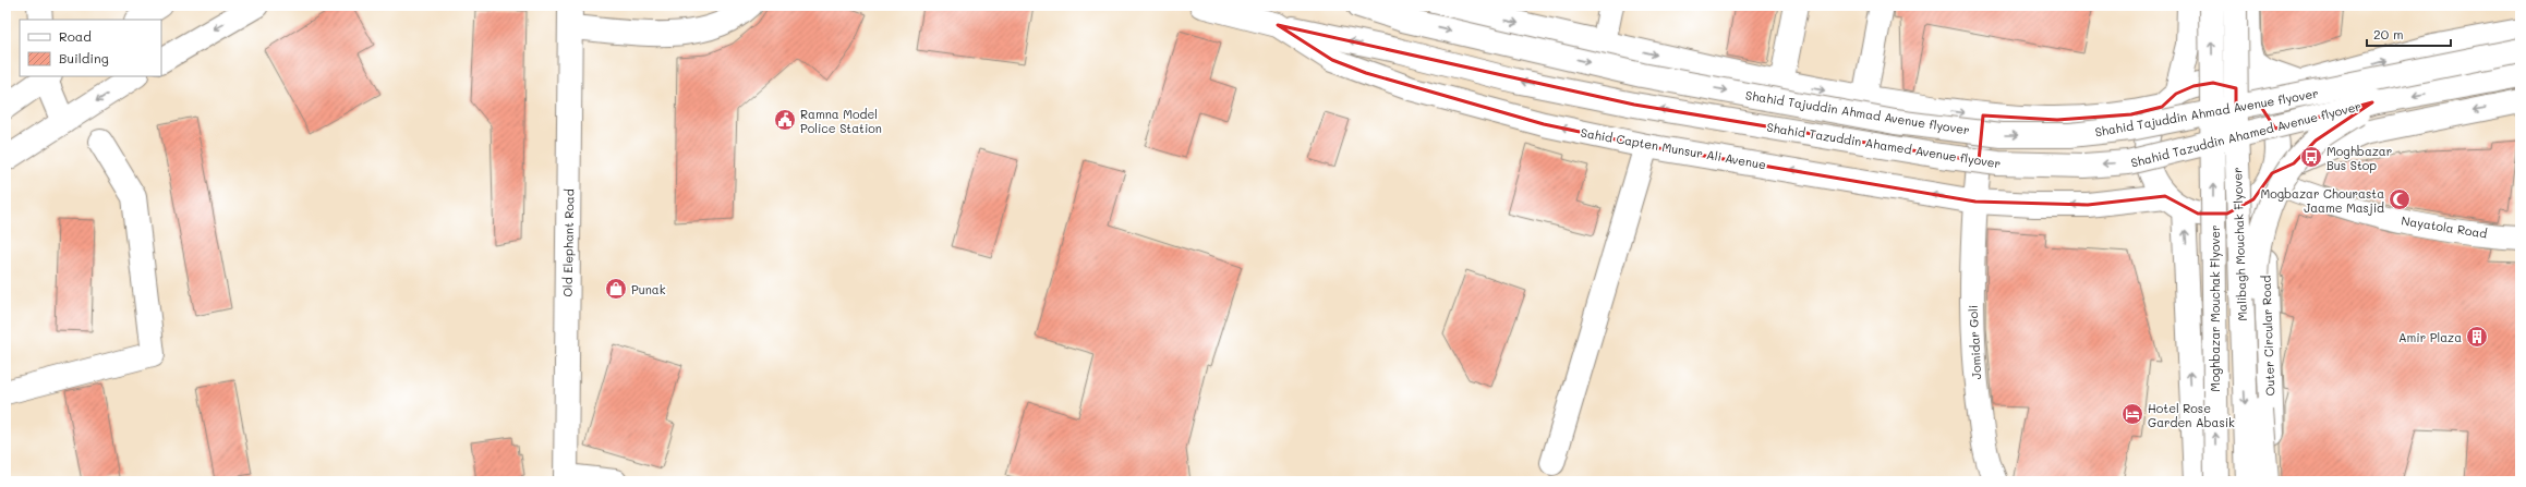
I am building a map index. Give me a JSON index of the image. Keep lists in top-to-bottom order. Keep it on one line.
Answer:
{"streets":{"main road":["Shahid Tajuddin Ahmad Avenue flyover","Shahid Tazuddin Ahamed Avenue flyover","Sahid Capten Munsur Ali Avenue","Nayatola Road","Old Elephant Road","Malibagh Mouchak Flyover","Outer Circular Road","Jomidar Goli"]},"crossings":[["Shahid Tazuddin Ahamed Avenue flyover","Sahid Capten Munsur Ali Avenue"],["Sahid Capten Munsur Ali Avenue","Nayatola Road"],["Sahid Capten Munsur Ali Avenue","Outer Circular Road"],["Sahid Capten Munsur Ali Avenue","Jomidar Goli"],["Nayatola Road","Outer Circular Road"]],"places":{"public building":["Ramna Model Police Station"],"bus stop":["Moghbazar Bus Stop"],"mosque":["Mogbazar Chourasta Jaame Masjid"],"shop":["Punak"],"building":["Amir Plaza"],"hotel":["Hotel Rose Garden Abasik"]},"legend":["Road","Building"],"scale_bar":"20 m"}
